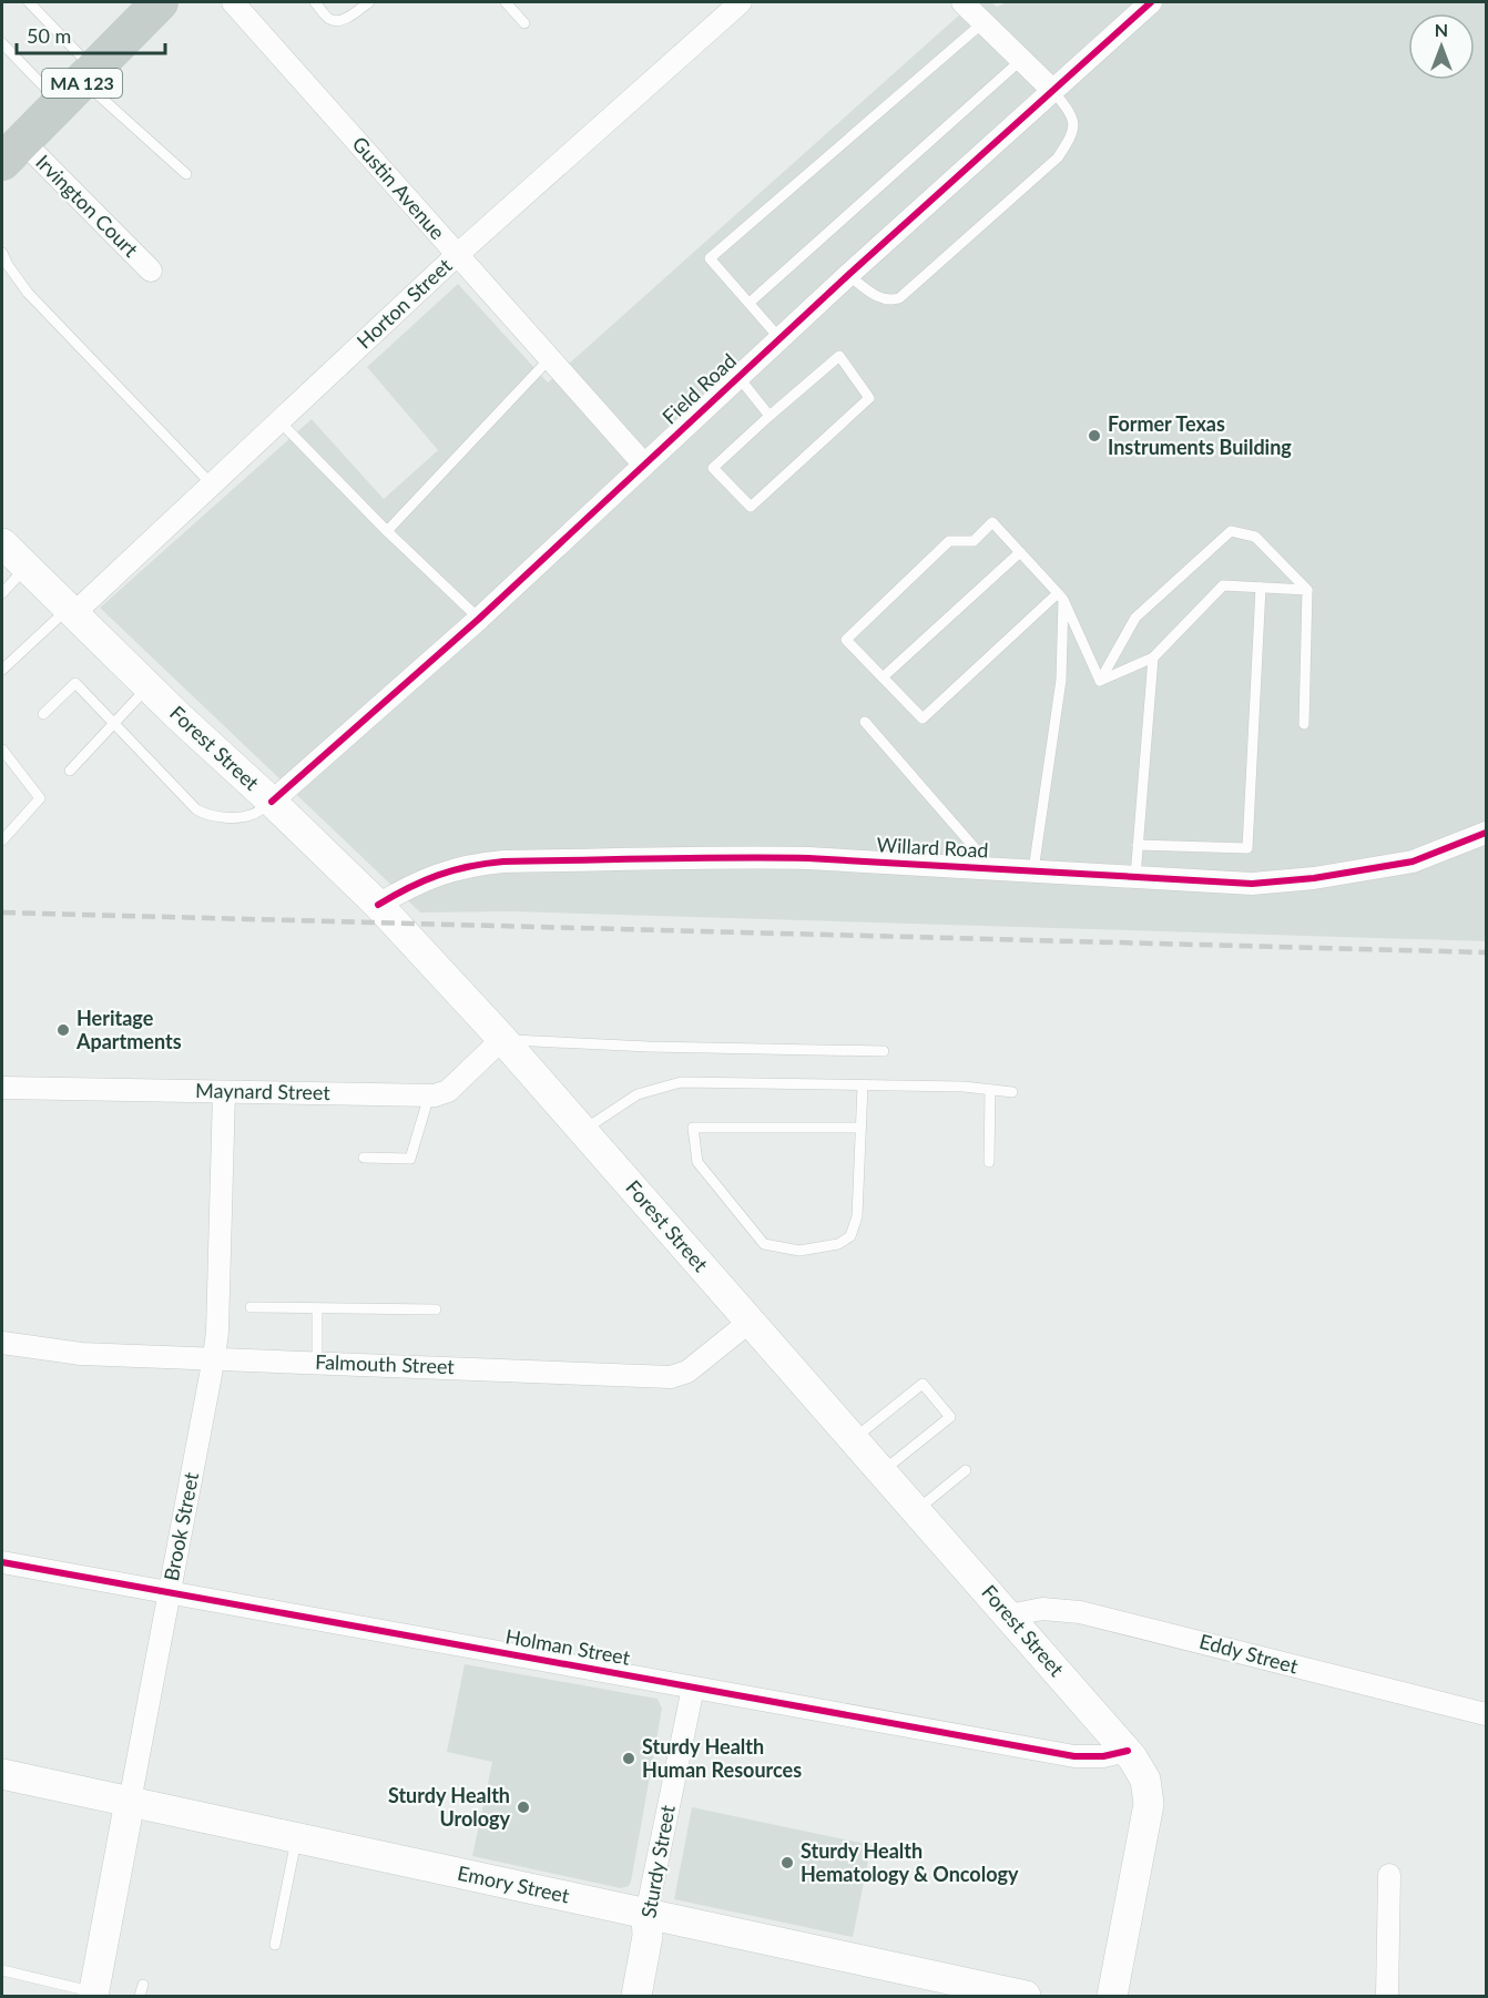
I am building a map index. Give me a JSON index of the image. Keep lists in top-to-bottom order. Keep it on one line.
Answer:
{"streets":{"highway":["MA 123"],"main road":["Forest Street","Brook Street","Sturdy Street","Emory Street"],"street":["Gustin Avenue","Irvington Court","Horton Street","Field Road","Willard Road","Maynard Street","Falmouth Street","Holman Street","Eddy Street"]},"crossings":[["MA 123","Irvington Court"],["Gustin Avenue","Horton Street"],["Gustin Avenue","Field Road"],["Horton Street","Forest Street"],["Field Road","Forest Street"],["Forest Street","Willard Road"],["Forest Street","Maynard Street"],["Forest Street","Falmouth Street"],["Forest Street","Holman Street"],["Forest Street","Eddy Street"],["Maynard Street","Brook Street"],["Falmouth Street","Brook Street"],["Brook Street","Holman Street"],["Brook Street","Emory Street"],["Holman Street","Sturdy Street"],["Sturdy Street","Emory Street"]],"places":["Former Texas Instruments Building","Heritage Apartments","Sturdy Health Human Resources","Sturdy Health Urology","Sturdy Health Hematology & Oncology"],"scale_bar":"50 m","north":"top"}
